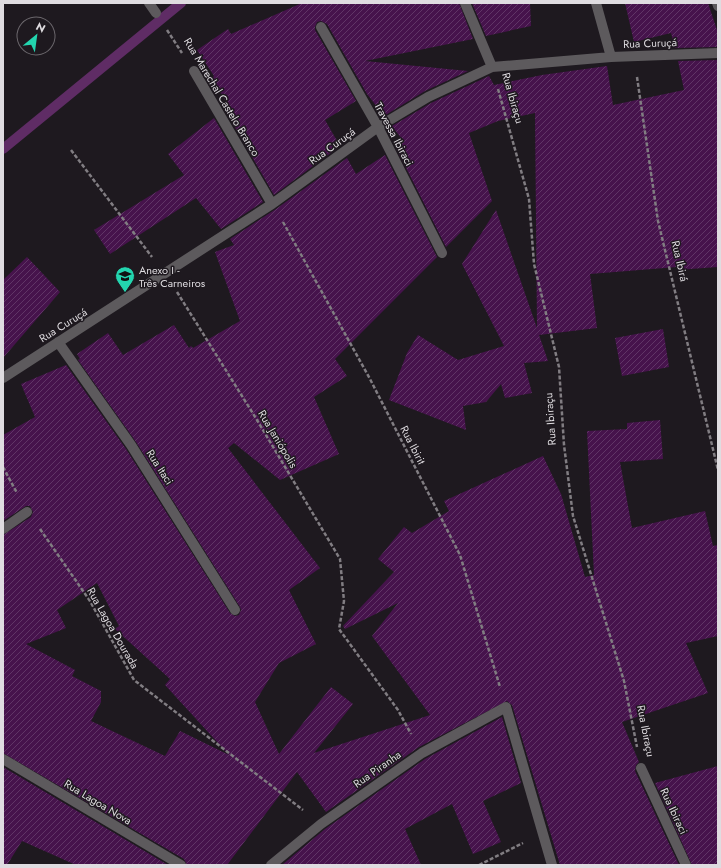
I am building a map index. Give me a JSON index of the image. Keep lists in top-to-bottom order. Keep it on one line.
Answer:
{"streets":{"street":["Rua Curuçá","Rua Marechal Castelo Branco","Travessa Ibiraci","Rua Itaci","Rua Piranha","Rua Lagoa Nova","Rua Ibiraci"],"path":["Rua Ibiraçu","Rua Ibirá","Rua Janiópolis","Rua Ibirit","Rua Lagoa Dourada"]},"crossings":[["Rua Curuçá","Rua Marechal Castelo Branco"],["Rua Curuçá","Rua Ibiraçu"],["Rua Curuçá","Travessa Ibiraci"],["Rua Curuçá","Rua Ibirá"],["Rua Curuçá","Rua Janiópolis"],["Rua Curuçá","Rua Ibirit"],["Rua Curuçá","Rua Itaci"],["Rua Marechal Castelo Branco","Rua Ibirit"],["Rua Ibiraçu","Rua Ibiraci"],["Rua Janiópolis","Rua Piranha"],["Rua Ibirit","Rua Piranha"],["Rua Lagoa Dourada","Rua Piranha"]],"places":{"school or university":["Anexo I - Três Carneiros"]},"north":"top right"}
